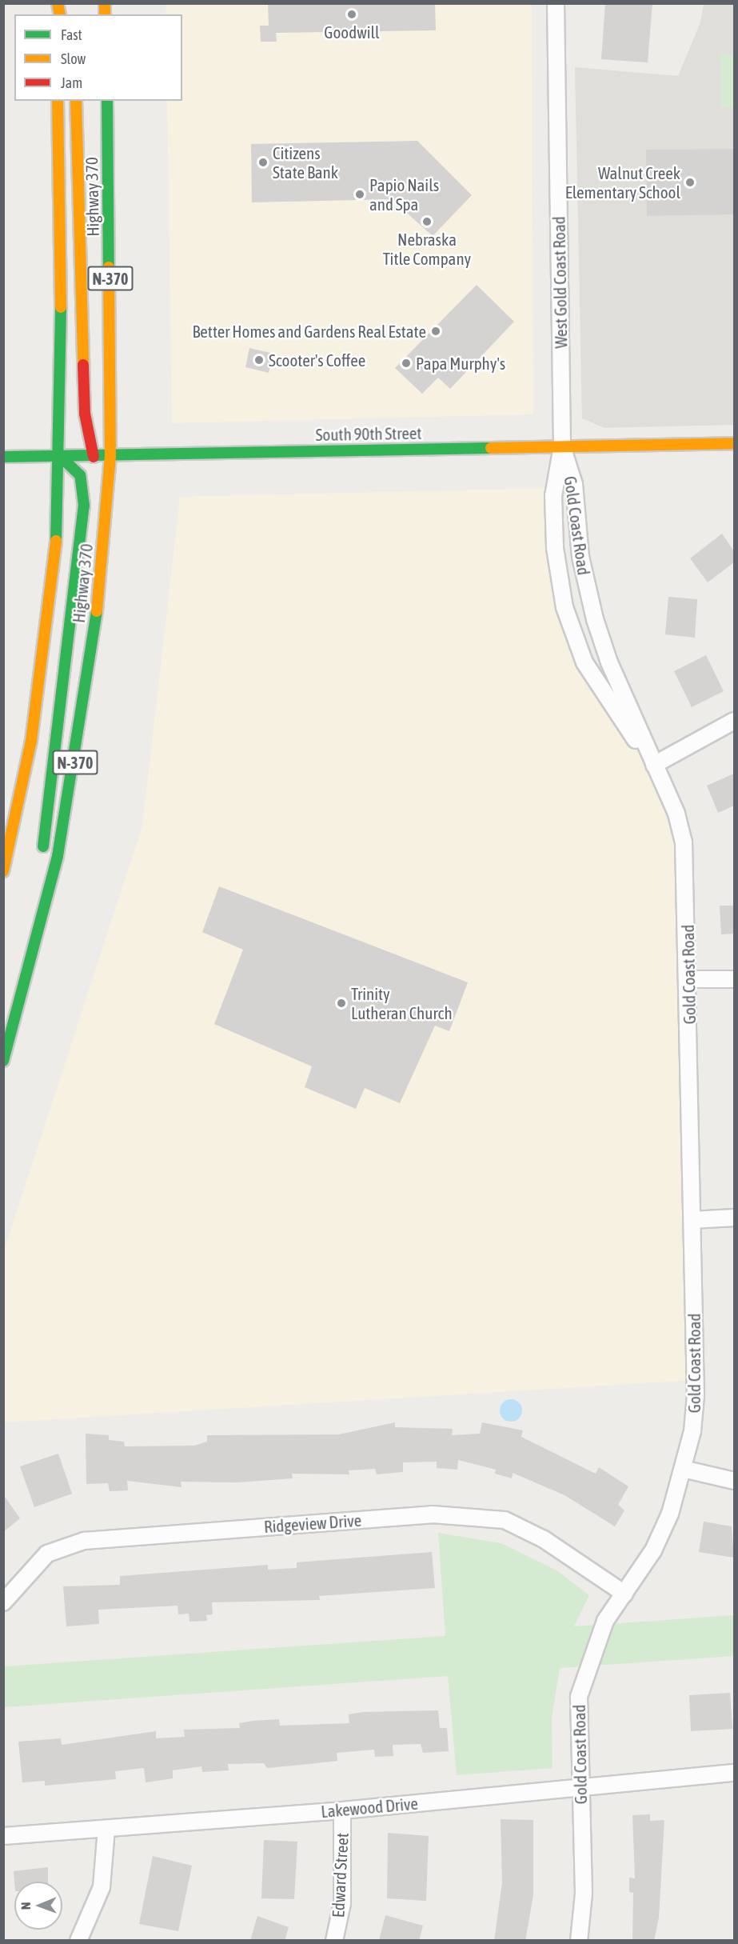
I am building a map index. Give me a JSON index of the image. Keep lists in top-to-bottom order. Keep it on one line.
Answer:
{"streets":{"main road":["Highway 370","N-370","South 90th Street"],"street":["West Gold Coast Road","Gold Coast Road","Ridgeview Drive","Lakewood Drive","Edward Street"]},"crossings":[["Highway 370","South 90th Street"],["West Gold Coast Road","South 90th Street"],["West Gold Coast Road","Gold Coast Road"],["South 90th Street","Gold Coast Road"],["Gold Coast Road","Ridgeview Drive"],["Gold Coast Road","Lakewood Drive"],["Lakewood Drive","Edward Street"]],"places":["Goodwill","Citizens State Bank","Walnut Creek Elementary School","Papio Nails and Spa","Nebraska Title Company","Better Homes and Gardens Real Estate","Scooter's Coffee","Papa Murphy's","Trinity Lutheran Church"],"legend":["Fast","Slow","Jam"],"north":"left"}
